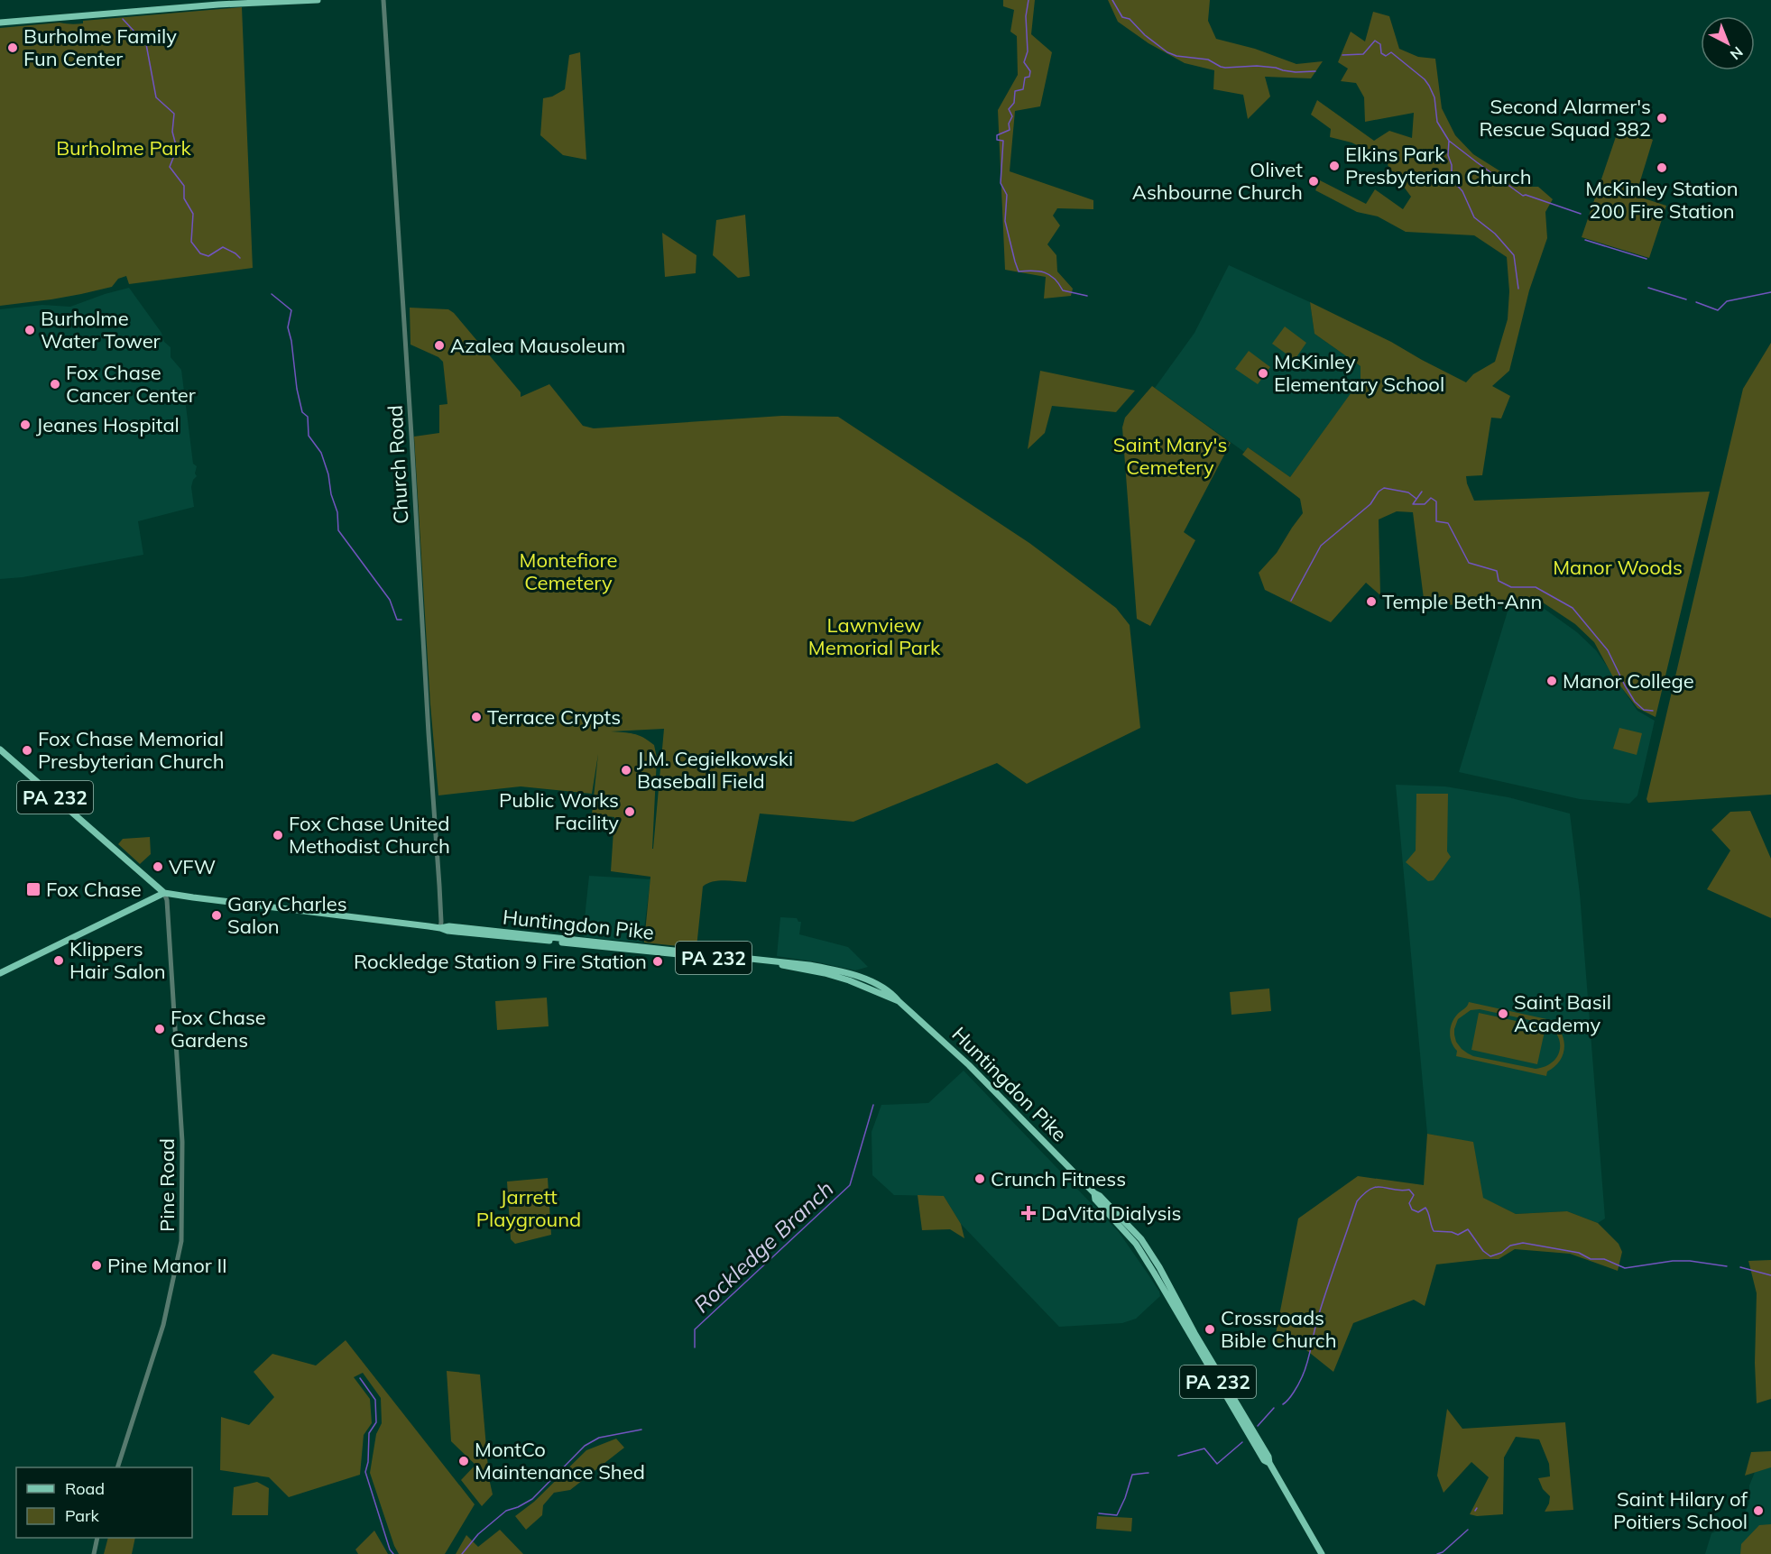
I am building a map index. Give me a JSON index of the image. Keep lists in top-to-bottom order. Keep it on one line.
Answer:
{"streets":{"main road":["PA 232","Huntingdon Pike"],"street":["Church Road","Pine Road"]},"crossings":[["Church Road","Huntingdon Pike"],["PA 232","Huntingdon Pike"],["PA 232","Pine Road"],["Huntingdon Pike","Pine Road"]],"water":["Rockledge Branch"],"parks":["Burholme Park","Saint Mary's Cemetery","Montefiore Cemetery","Manor Woods","Lawnview Memorial Park","Jarrett Playground"],"places":{"other":["Burholme Family Fun Center","Second Alarmer's Rescue Squad 382","Elkins Park Presbyterian Church","McKinley Station 200 Fire Station","Olivet Ashbourne Church","Burholme Water Tower","Azalea Mausoleum","McKinley Elementary School","Fox Chase Cancer Center","Jeanes Hospital","Temple Beth-Ann","Manor College","Terrace Crypts","Fox Chase Memorial Presbyterian Church","J.M. Cegielkowski Baseball Field","Public Works Facility","Fox Chase United Methodist Church","VFW","Gary Charles Salon","Klippers Hair Salon","Rockledge Station 9 Fire Station","Saint Basil Academy","Fox Chase Gardens","Crunch Fitness","Pine Manor II","Crossroads Bible Church","MontCo Maintenance Shed","Saint Hilary of Poitiers School"],"transit":["Fox Chase"],"health":["DaVita Dialysis"]},"legend":["Road","Park"],"north":"bottom right"}
